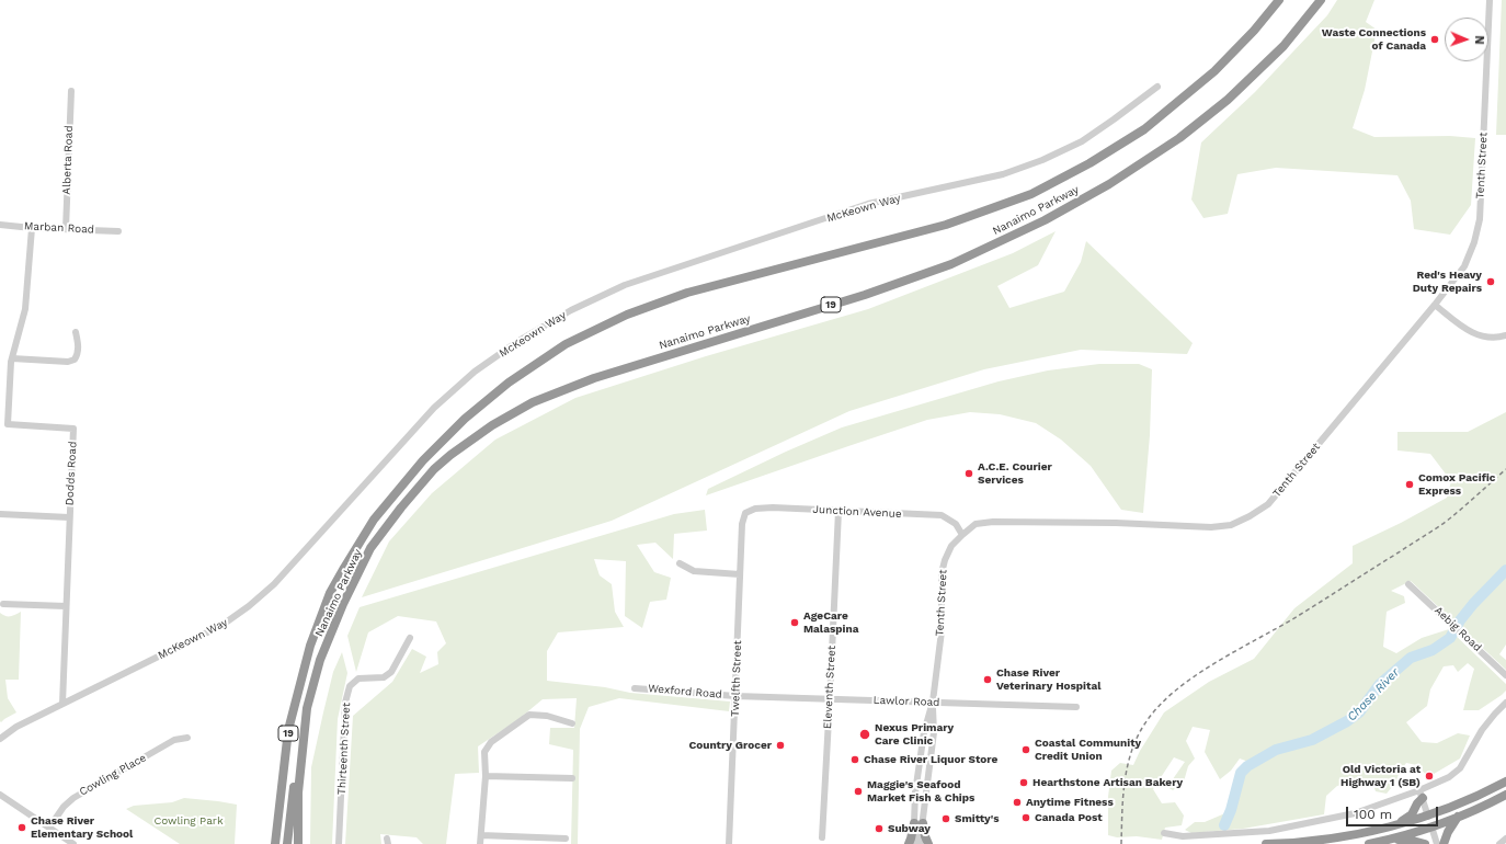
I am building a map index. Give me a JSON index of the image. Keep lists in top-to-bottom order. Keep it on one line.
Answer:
{"streets":{"highway":["Nanaimo Parkway","19"],"street":["Alberta Road","Tenth Street","McKeown Way","Marban Road","Dodds Road","Junction Avenue","Aebig Road","Twelfth Street","Eleventh Street","Wexford Road","Lawlor Road","Thirteenth Street","Cowling Place"]},"crossings":[["Alberta Road","Marban Road"],["Tenth Street","Junction Avenue"],["Tenth Street","Lawlor Road"],["McKeown Way","Dodds Road"],["Marban Road","Dodds Road"],["Junction Avenue","Twelfth Street"],["Junction Avenue","Eleventh Street"],["Twelfth Street","Wexford Road"],["Twelfth Street","Lawlor Road"],["Eleventh Street","Lawlor Road"],["Wexford Road","Lawlor Road"]],"water":["Chase River"],"parks":["Cowling Park"],"places":["Waste Connections of Canada","Red's Heavy Duty Repairs","A.C.E. Courier Services","Comox Pacific Express","AgeCare Malaspina","Chase River Veterinary Hospital","Nexus Primary Care Clinic","Country Grocer","Coastal Community Credit Union","Chase River Liquor Store","Old Victoria at Highway 1 (SB)","Hearthstone Artisan Bakery","Maggie's Seafood Market Fish & Chips","Anytime Fitness","Canada Post","Smitty's","Chase River Elementary School","Subway"],"scale_bar":"100 m","north":"right"}
